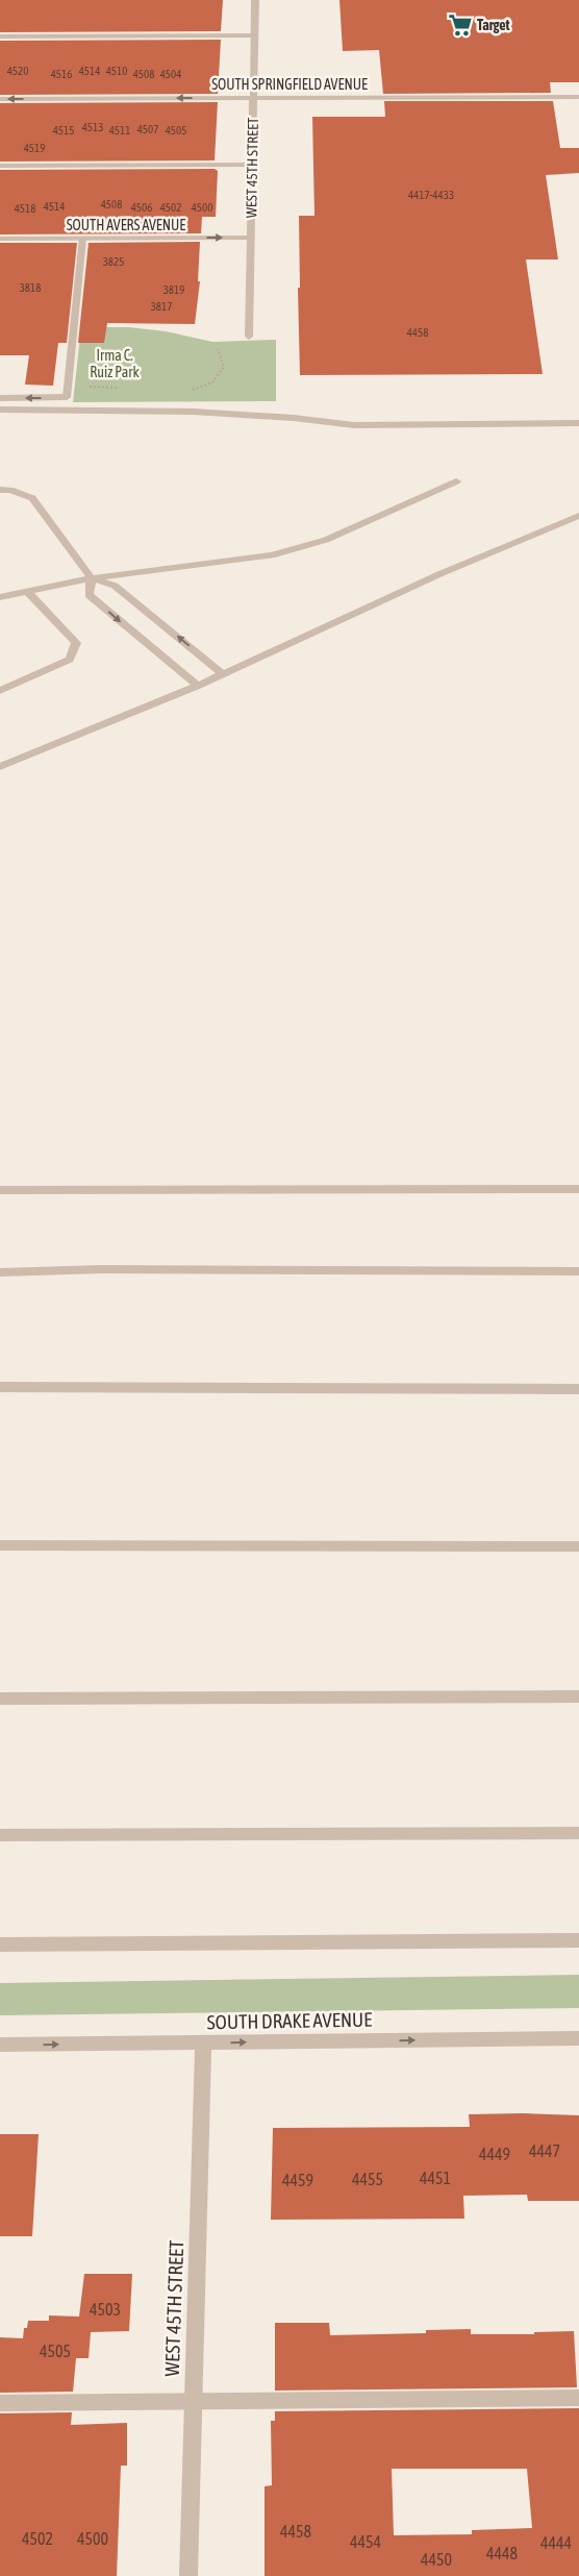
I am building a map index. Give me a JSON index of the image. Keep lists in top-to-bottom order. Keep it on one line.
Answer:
{"streets":{"street":["SOUTH SPRINGFIELD AVENUE","WEST 45TH STREET","SOUTH AVERS AVENUE","SOUTH DRAKE AVENUE"]},"crossings":[["SOUTH SPRINGFIELD AVENUE","WEST 45TH STREET"],["WEST 45TH STREET","SOUTH AVERS AVENUE"],["WEST 45TH STREET","SOUTH DRAKE AVENUE"]],"parks":["Irma C. Ruiz Park"],"places":{"supermarket":["Target"]},"house_numbers":["4520","4514","4510","4516","4508","4504","4513","4507","4515","4511","4505","4519","4417-4433","4508","4514","4506","4502","4500","4518","3825","3818","3819","3817","4458","4447","4449","4451","4455","4459","4503","4505","4458","4502","4500","4454","4444","4448","4450"]}
